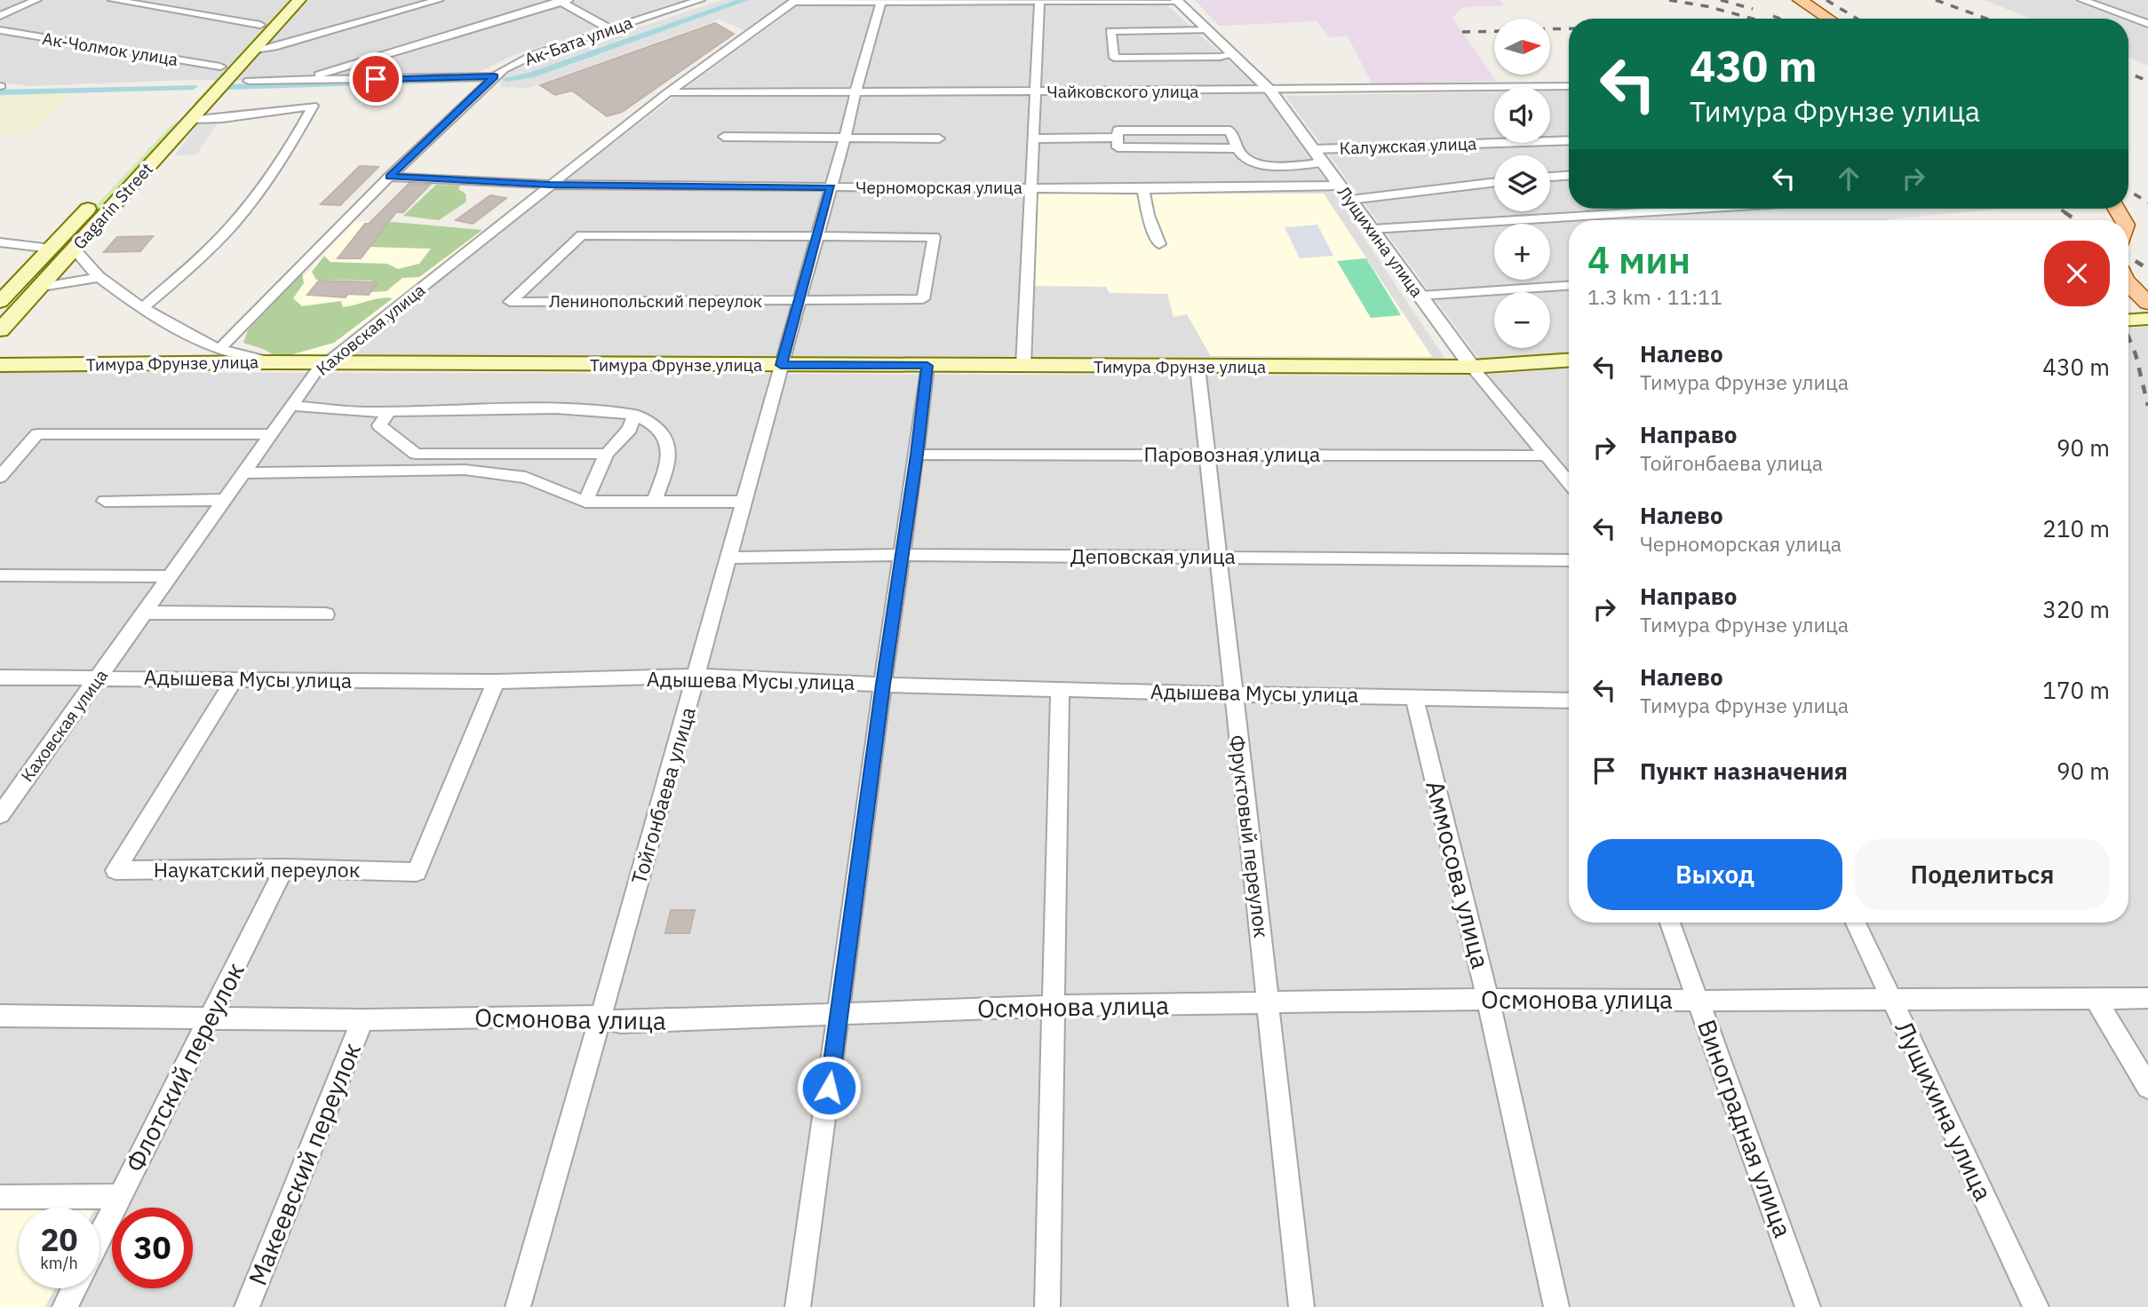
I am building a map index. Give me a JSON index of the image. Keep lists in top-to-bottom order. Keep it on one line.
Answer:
{"streets":{"main road":["Gagarin Street","Тимура Фрунзе улица"],"street":["Ак-Бата улица","Ак-Чолмок улица","Чайковского улица","Калужская улица","Черноморская улица","Лущихина улица","Ленинопольский переулок","Каховская улица","Паровозная улица","Деповская улица","Адышева Мусы улица","Тойгонбаева улица","Фруктовый переулок","Наукатский переулок","Аммосова улица","Осмонова улица","Флотский переулок","Виноградная улица","Макеевский переулок"]},"crossings":[["Ак-Бата улица","Тимура Фрунзе улица"],["Ак-Чолмок улица","Gagarin Street"],["Чайковского улица","Лущихина улица"],["Чайковского улица","Каховская улица"],["Чайковского улица","Тойгонбаева улица"],["Калужская улица","Лущихина улица"],["Черноморская улица","Лущихина улица"],["Черноморская улица","Каховская улица"],["Черноморская улица","Тимура Фрунзе улица"],["Черноморская улица","Тойгонбаева улица"],["Лущихина улица","Тимура Фрунзе улица"],["Лущихина улица","Паровозная улица"],["Лущихина улица","Осмонова улица"],["Ленинопольский переулок","Тойгонбаева улица"],["Каховская улица","Тимура Фрунзе улица"],["Каховская улица","Адышева Мусы улица"],["Тимура Фрунзе улица","Тойгонбаева улица"],["Тимура Фрунзе улица","Фруктовый переулок"],["Паровозная улица","Фруктовый переулок"],["Деповская улица","Тойгонбаева улица"],["Деповская улица","Фруктовый переулок"],["Адышева Мусы улица","Тойгонбаева улица"],["Адышева Мусы улица","Фруктовый переулок"],["Адышева Мусы улица","Наукатский переулок"],["Адышева Мусы улица","Аммосова улица"],["Тойгонбаева улица","Осмонова улица"],["Фруктовый переулок","Осмонова улица"],["Наукатский переулок","Флотский переулок"],["Аммосова улица","Осмонова улица"],["Осмонова улица","Флотский переулок"],["Осмонова улица","Виноградная улица"],["Осмонова улица","Макеевский переулок"]],"north":"right","page":{"map_buttons":["+","−"],"turn":["430 m","Тимура Фрунзе улица"],"heading":["4 мин","1.3 km · 11:11"],"list":[{"name":"Налево","note":"Тимура Фрунзе улица","value":"430 m"},{"name":"Направо","note":"Тойгонбаева улица","value":"90 m"},{"name":"Налево","note":"Черноморская улица","value":"210 m"},{"name":"Направо","note":"Тимура Фрунзе улица","value":"320 m"},{"name":"Налево","note":"Тимура Фрунзе улица","value":"170 m"},{"name":"Пункт назначения","value":"90 m"}],"buttons":["Выход","Поделиться"],"speed":"20 km/h","limit":"30"}}
